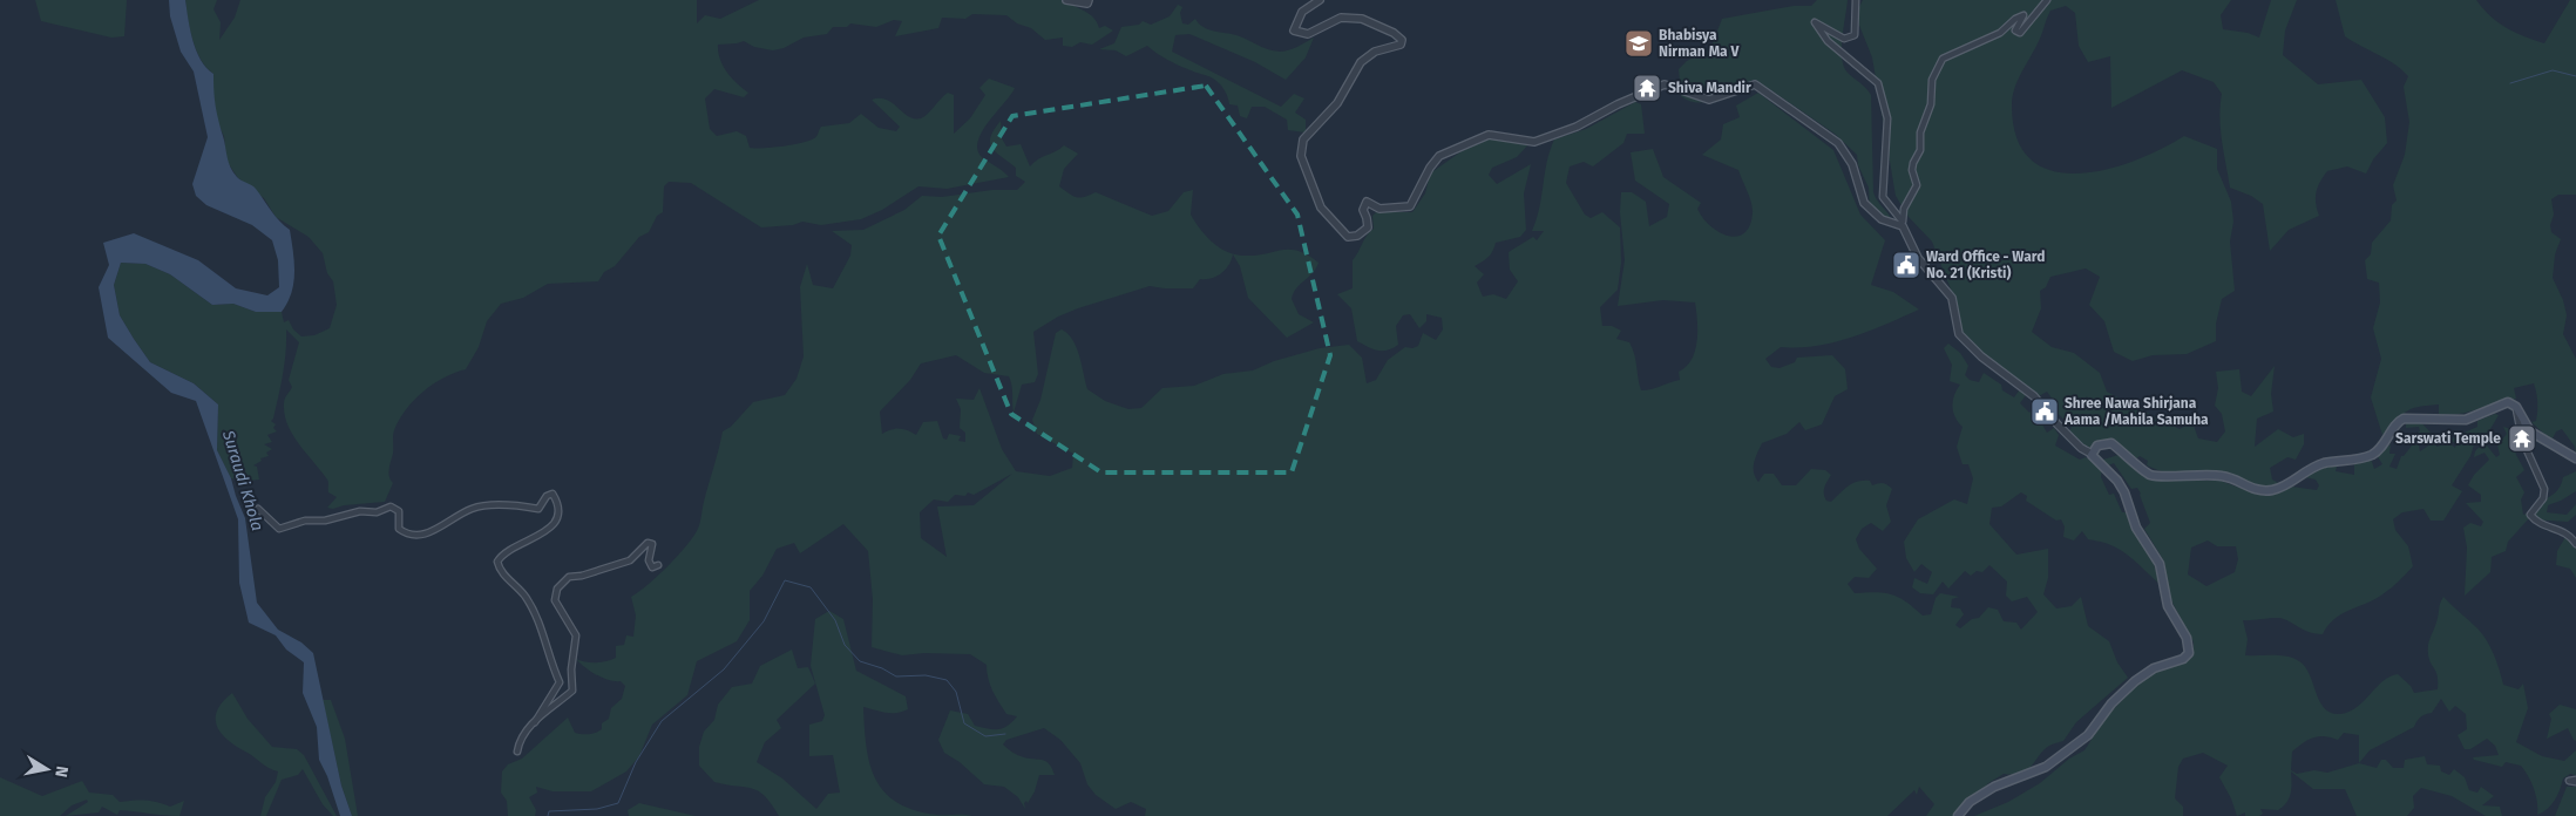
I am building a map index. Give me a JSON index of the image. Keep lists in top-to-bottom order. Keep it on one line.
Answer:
{"water":["Suraudi Khola"],"places":{"school or university":["Bhabisya Nirman Ma V"],"temple":["Shiva Mandir","Sarswati Temple"],"public building":["Ward Office - Ward No. 21 (Kristi)","Shree Nawa Shirjana Aama /Mahila Samuha"]},"north":"right"}
